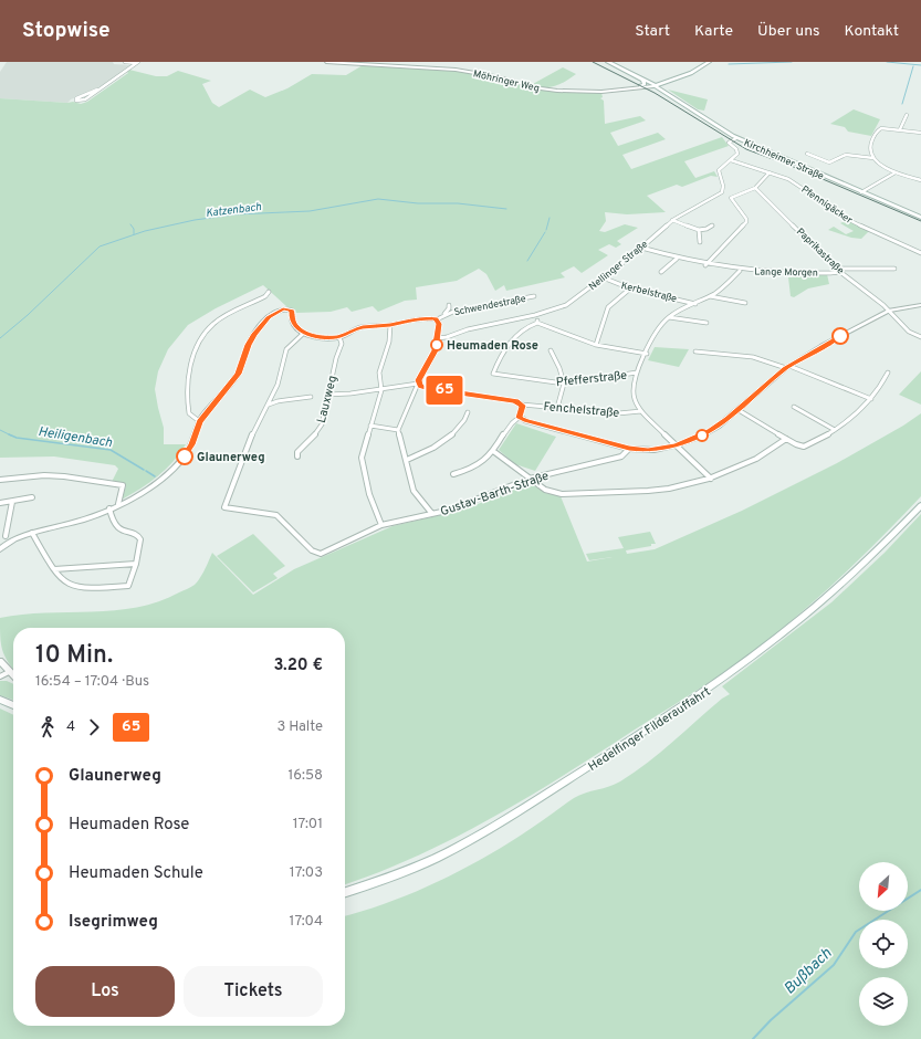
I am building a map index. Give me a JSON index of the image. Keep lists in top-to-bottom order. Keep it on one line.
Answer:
{"streets":{"main road":["Kirchheimer Straße","Hedelfinger Filderauffahrt"],"street":["Möhringer Weg","Pfennigäcker","Paprikastraße","Nellinger Straße","Lange Morgen","Kerbelstraße","Schwendestraße","Pfefferstraße","Lauxweg","Fenchelstraße","Gustav-Barth-Straße"]},"crossings":[["Möhringer Weg","Kirchheimer Straße"],["Pfennigäcker","Nellinger Straße"],["Paprikastraße","Lange Morgen"],["Nellinger Straße","Lange Morgen"],["Nellinger Straße","Kerbelstraße"]],"water":["Katzenbach","Heiligenbach","Bußbach"],"places":["Heumaden Rose","Glaunerweg"],"lines":["bus line 65"],"north":"bottom left","page":{"header":"Stopwise","nav":["Start","Karte","Über uns","Kontakt"],"on_map":"65","heading":["10 Min.","16:54 – 17:04 · Bus","3.20 €"],"legs":["4","65","3 Halte"],"list":[{"name":"Glaunerweg","value":"16:58"},{"name":"Heumaden Rose","value":"17:01"},{"name":"Heumaden Schule","value":"17:03"},{"name":"Isegrimweg","value":"17:04"}],"buttons":["Los","Tickets"]}}
